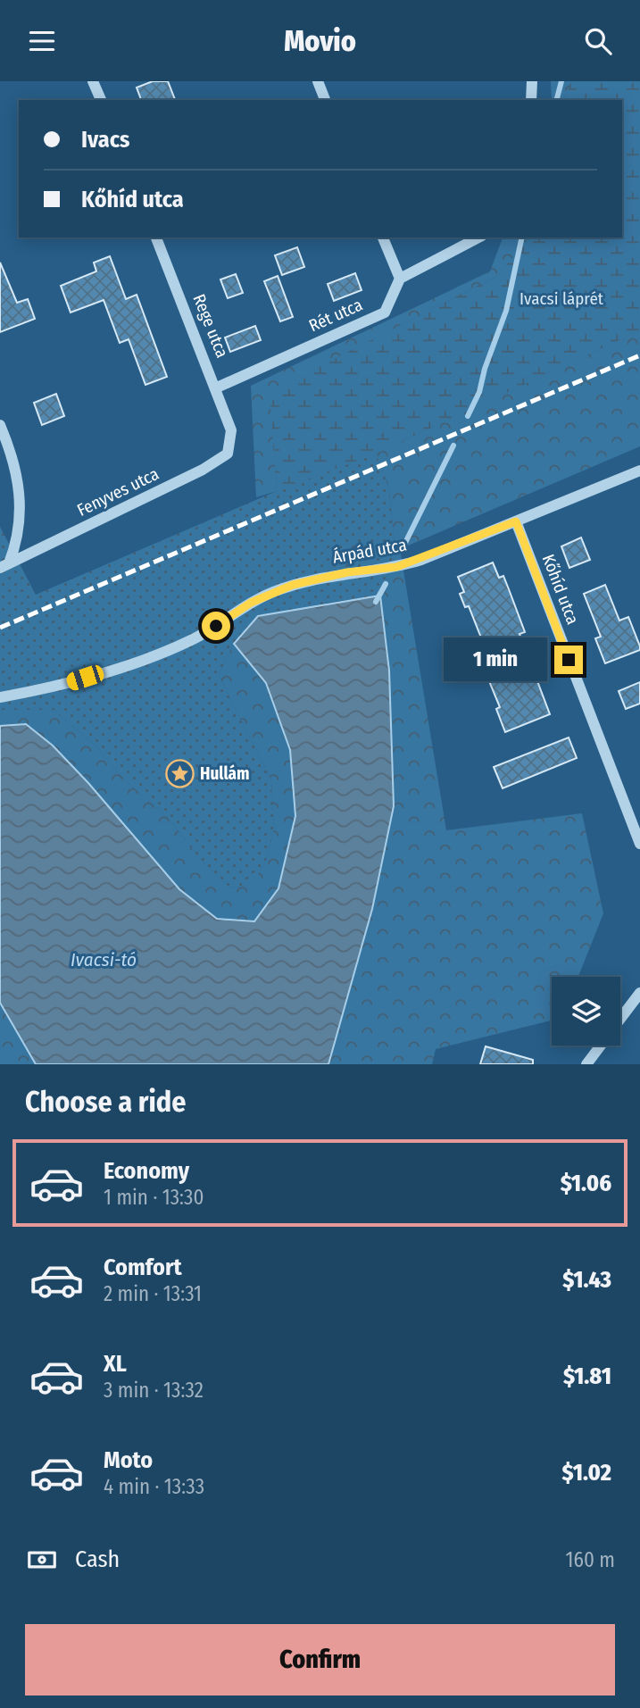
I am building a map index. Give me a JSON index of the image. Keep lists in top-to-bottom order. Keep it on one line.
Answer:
{"streets":{"street":["Rét utca","Rege utca","Fenyves utca","Árpád utca","Kőhíd utca"]},"crossings":[["Rét utca","Rege utca"],["Rege utca","Fenyves utca"],["Árpád utca","Kőhíd utca"]],"water":["Ivacsi-tó"],"parks":["Ivacsi láprét"],"places":{"place":["Hullám"]},"page":{"header":"Movio","banner":["Ivacs","Kőhíd utca"],"bubble":"1 min","heading":"Choose a ride","list":[{"name":"Economy","note":"1 min · 13:30","value":"$1.06"},{"name":"Comfort","note":"2 min · 13:31","value":"$1.43"},{"name":"XL","note":"3 min · 13:32","value":"$1.81"},{"name":"Moto","note":"4 min · 13:33","value":"$1.02"}],"pay":["Cash","160 m"],"buttons":"Confirm"}}
